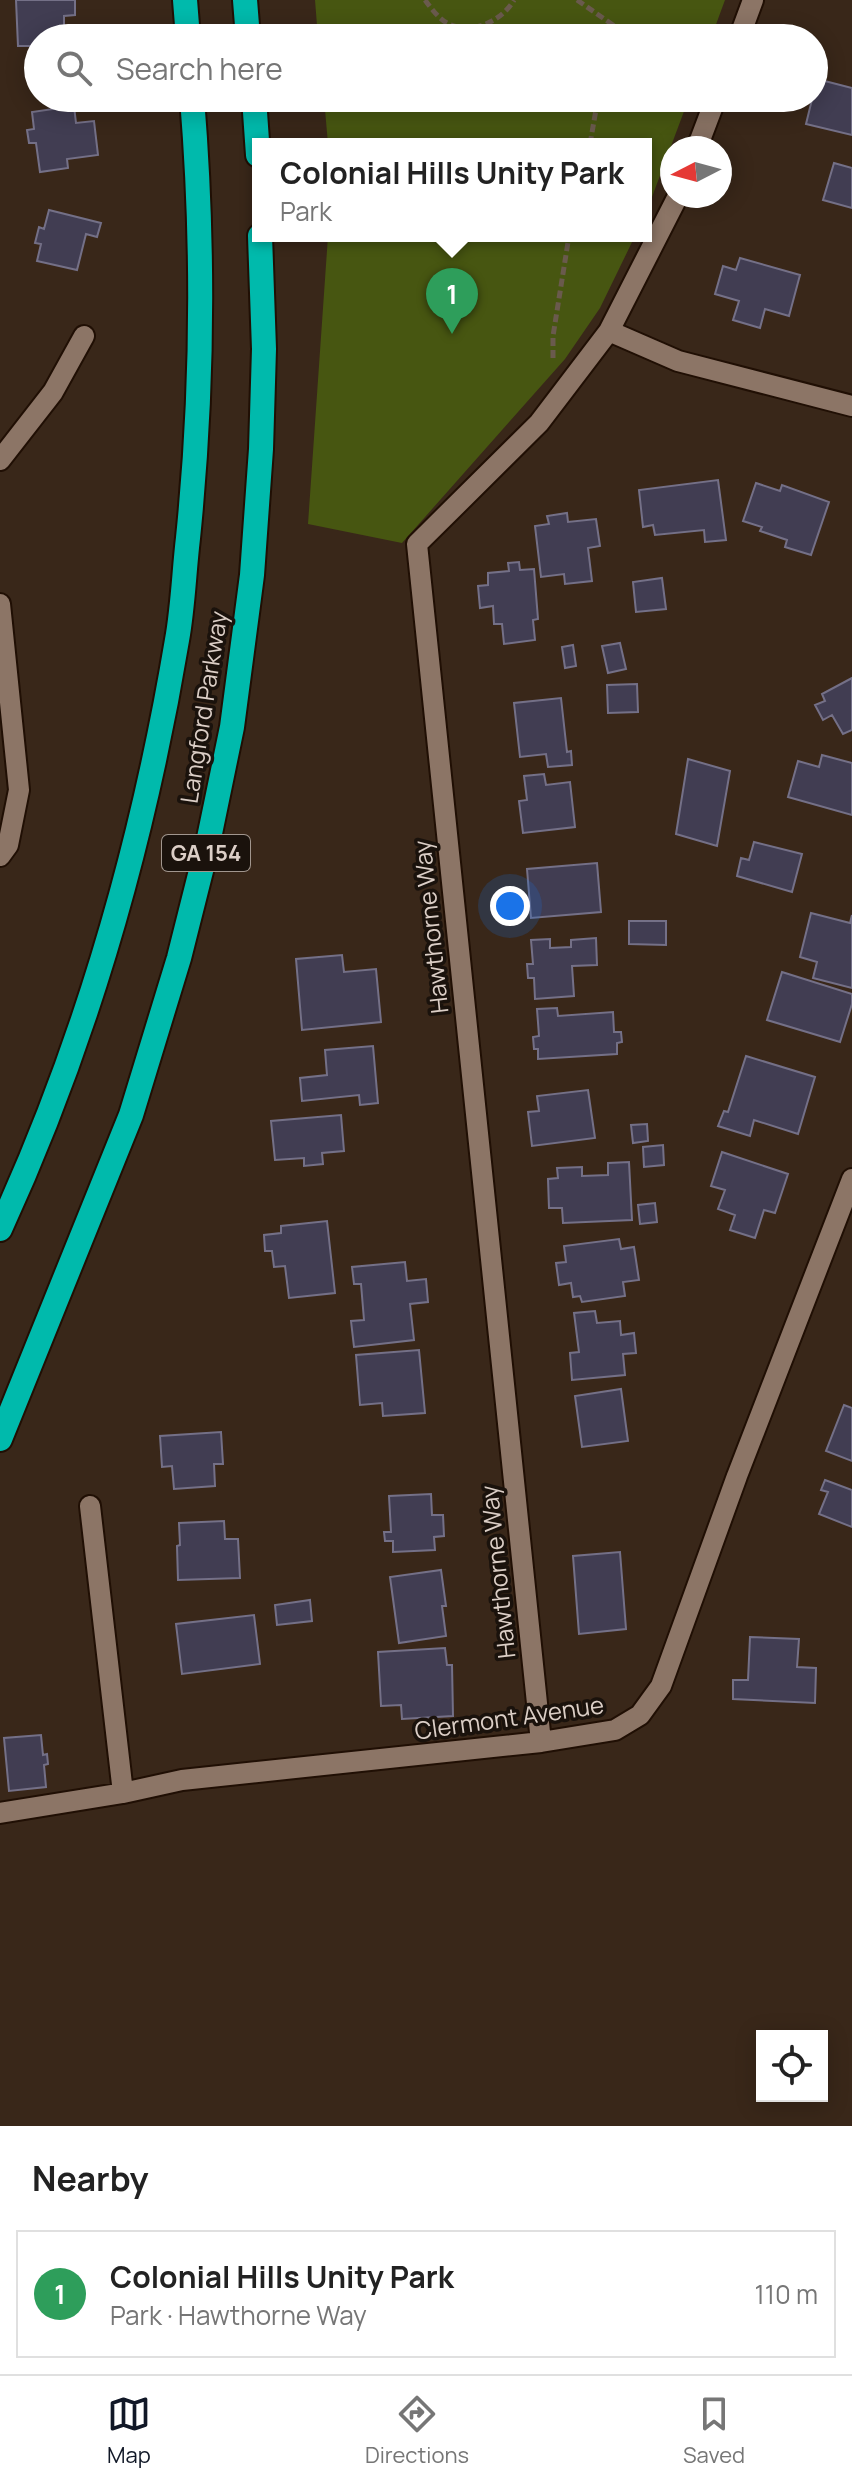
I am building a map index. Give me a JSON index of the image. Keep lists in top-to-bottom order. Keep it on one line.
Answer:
{"streets":{"highway":["Langford Parkway","GA 154"],"street":["Hawthorne Way","Clermont Avenue"]},"crossings":[["Hawthorne Way","Clermont Avenue"]],"north":"left","page":{"search":"Search here","popup":["Colonial Hills Unity Park","Park"],"pins":"1","heading":"Nearby","list":[{"mark":"1","name":"Colonial Hills Unity Park","note":"Park · Hawthorne Way","value":"110 m"}],"nav":["Map","Directions","Saved"]}}
